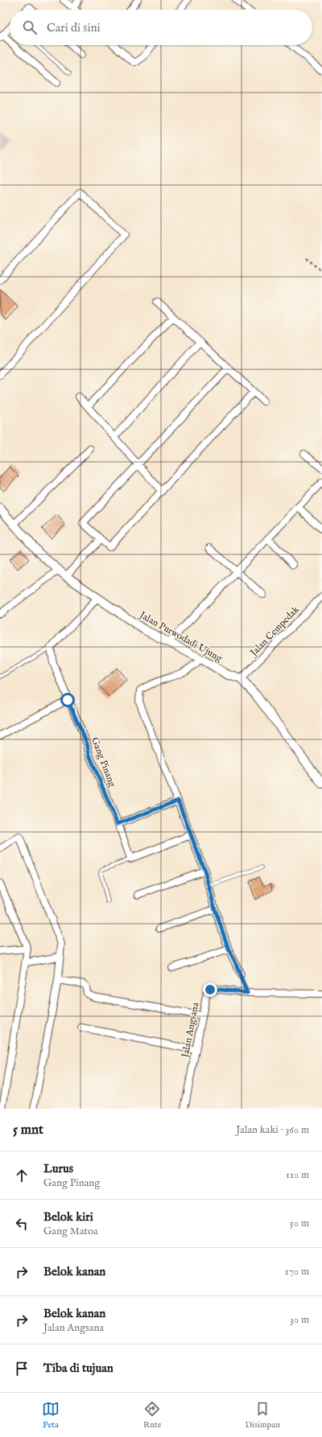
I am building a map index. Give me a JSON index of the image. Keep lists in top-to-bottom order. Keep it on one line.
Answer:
{"streets":{"street":["Jalan Cempedak","Jalan Purwodadi Ujung","Gang Pinang","Jalan Angsana"]},"crossings":[["Jalan Cempedak","Jalan Purwodadi Ujung"]],"page":{"search":"Cari di sini","heading":["5 mnt","Jalan kaki · 360 m"],"list":[["Lurus","Gang Pinang","110 m"],["Belok kiri","Gang Matoa","50 m"],["Belok kanan","170 m"],["Belok kanan","Jalan Angsana","30 m"],"Tiba di tujuan"],"nav":["Peta","Rute","Disimpan"]}}
